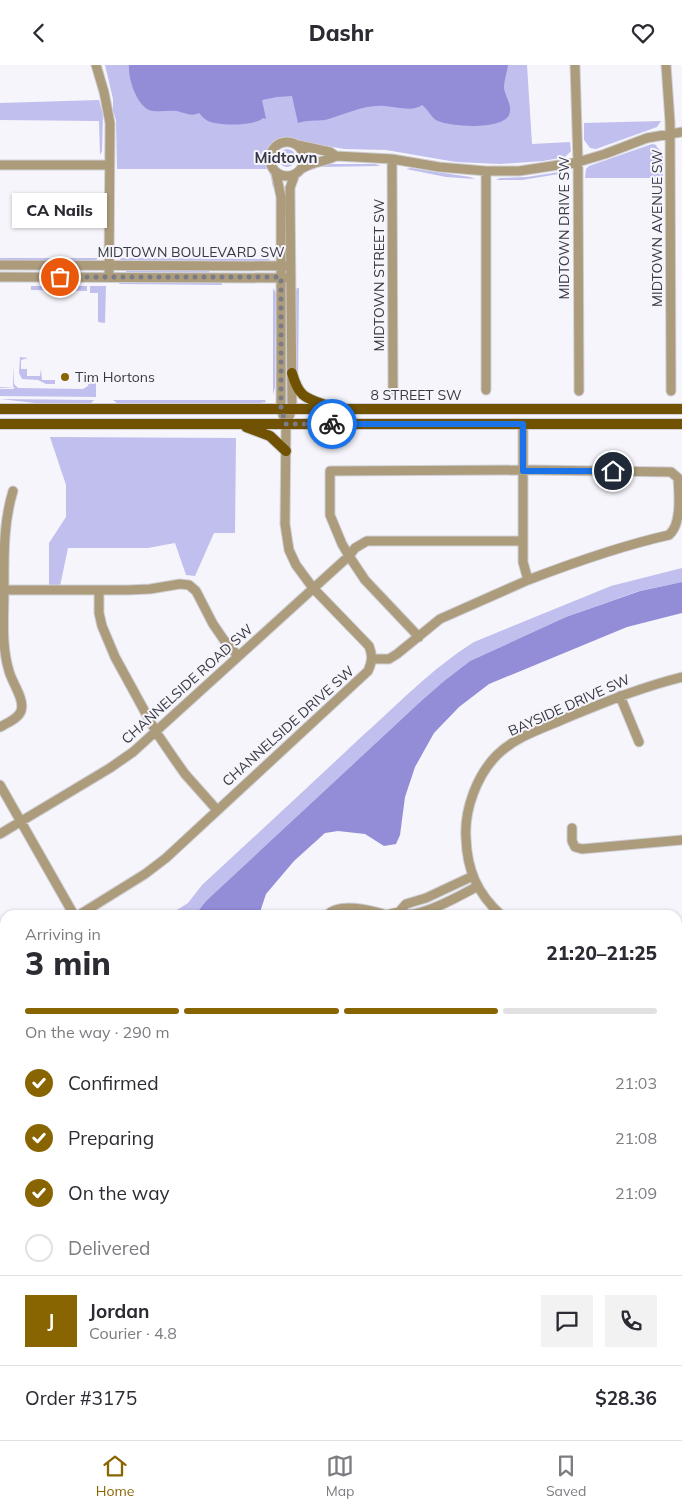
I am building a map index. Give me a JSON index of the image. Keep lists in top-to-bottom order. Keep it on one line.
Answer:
{"streets":{"main road":["8 STREET SW"],"street":["MIDTOWN DRIVE SW","MIDTOWN AVENUE SW","MIDTOWN BOULEVARD SW","MIDTOWN STREET SW","CHANNELSIDE ROAD SW","BAYSIDE DRIVE SW","CHANNELSIDE DRIVE SW"]},"districts":["Midtown"],"places":["CA Nails","Tim Hortons"],"page":{"header":"Dashr","bubble":"CA Nails","heading":["3 min","Arriving in","21:20–21:25"],"panel":["Jordan","Courier · 4.8","Order #3175","$28.36"],"bar":"On the way · 290 m","list":[["Confirmed","21:03"],["Preparing","21:08"],["On the way","21:09"],"Delivered"],"round":"J","tabs":["Home","Map","Saved"]}}
